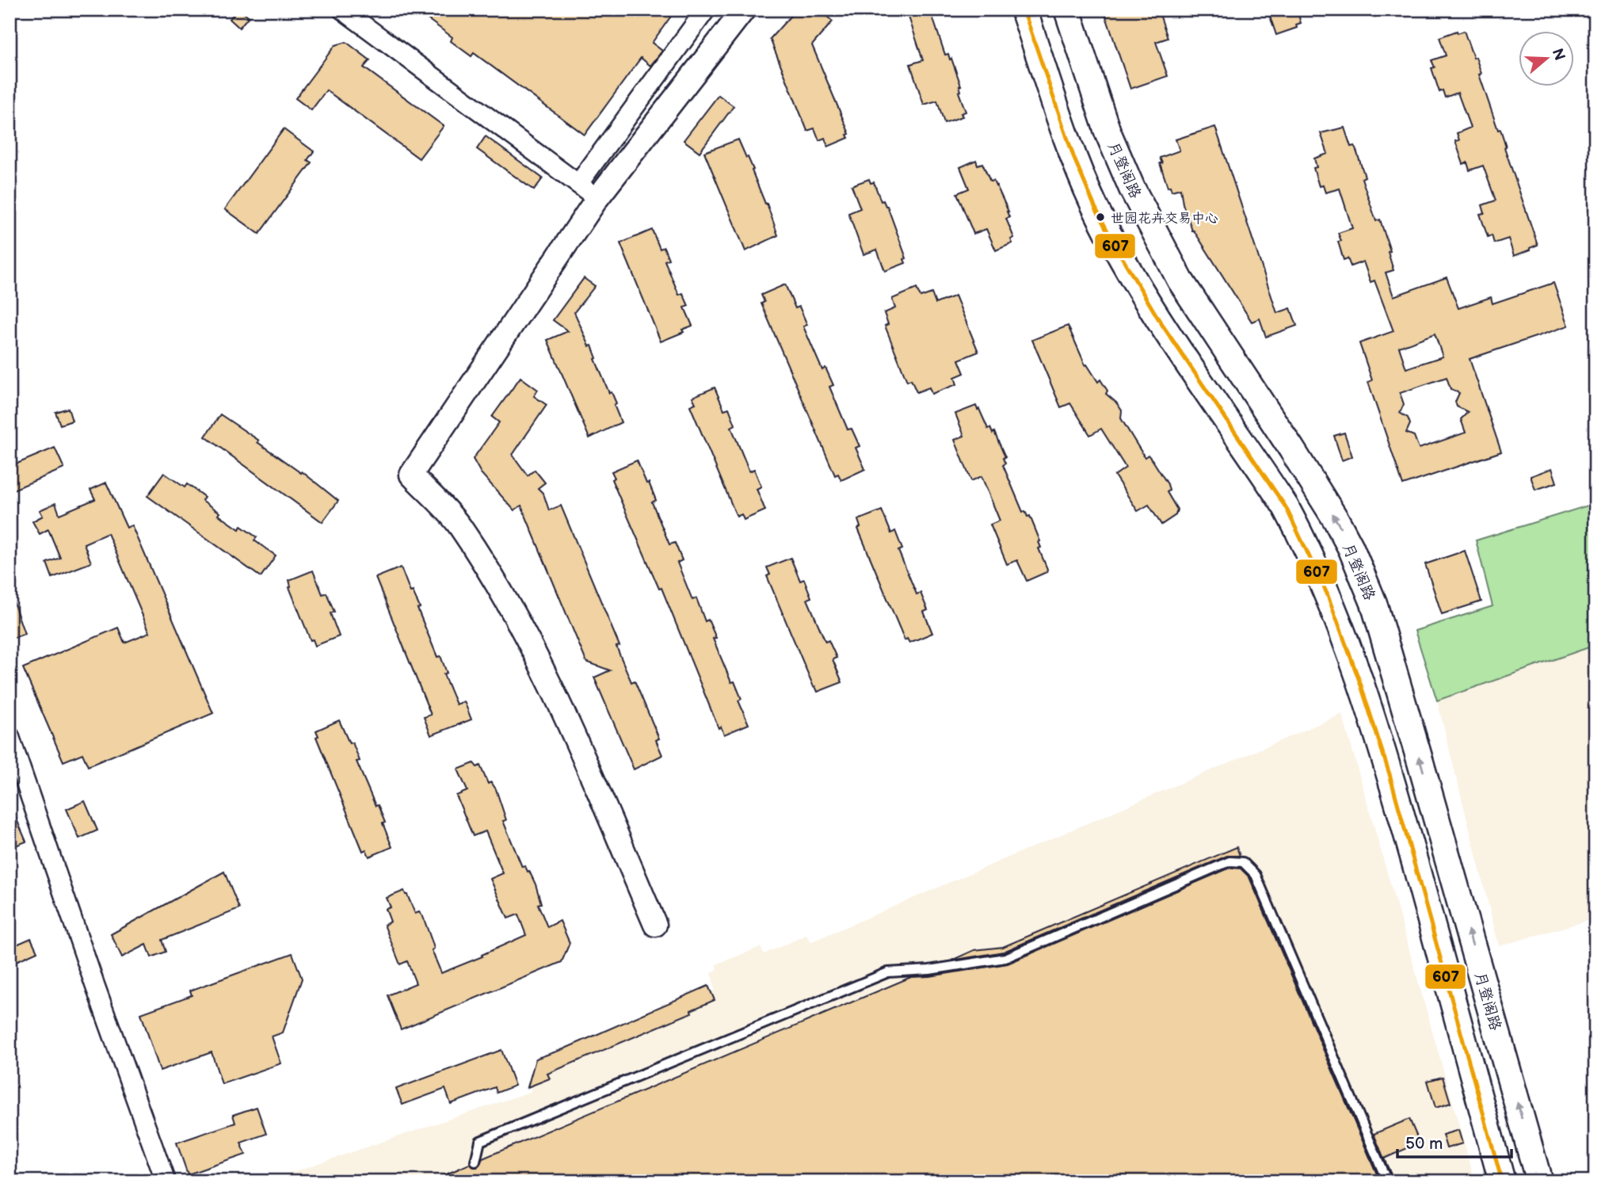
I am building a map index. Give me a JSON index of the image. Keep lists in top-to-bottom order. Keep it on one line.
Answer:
{"streets":{"main road":["月登阁路"]},"places":["世园花卉交易中心"],"lines":["transit line 607"],"scale_bar":"50 m","north":"right"}
